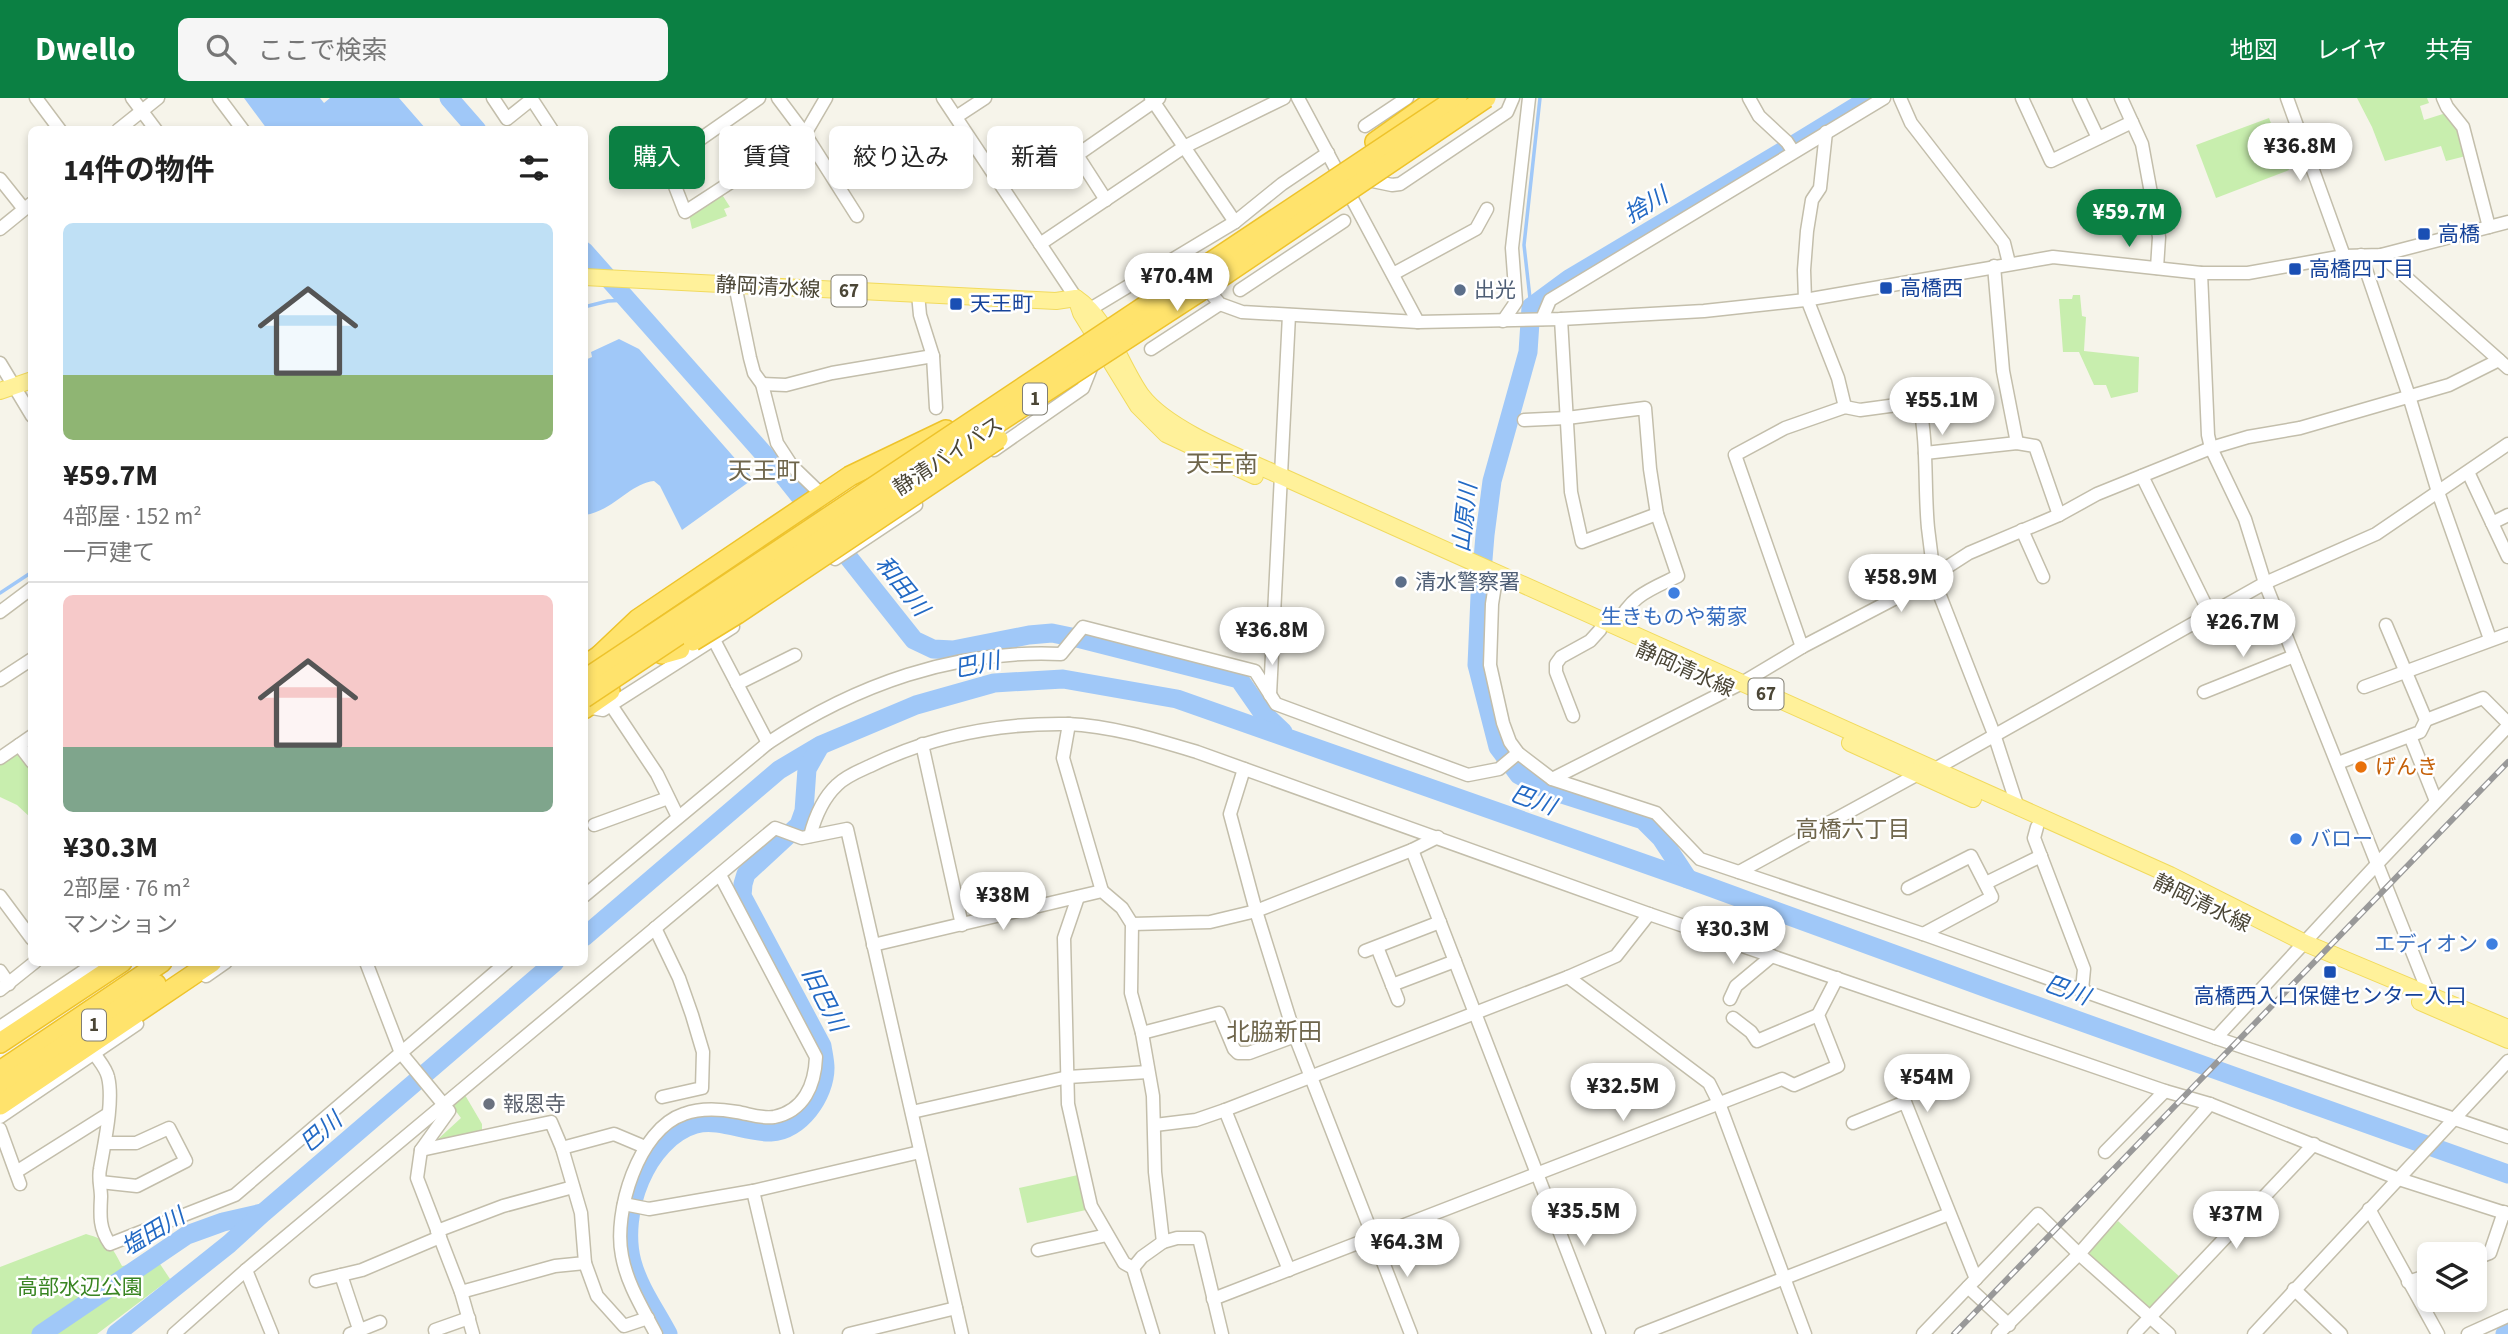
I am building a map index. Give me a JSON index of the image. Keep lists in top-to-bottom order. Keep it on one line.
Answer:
{"streets":{"highway":["1","静清バイパス"],"main road":["静岡清水線","67"]},"districts":["天王南","天王町","高橋六丁目","北脇新田"],"water":["捨川","山原川","和田川","巴川","旧巴川","塩田川"],"parks":["高部水辺公園"],"places":{"transit":["高橋","高橋四丁目","高橋西","天王町","高橋西入口保健センター入口"],"other":["出光","清水警察署","生きものや菊家","げんき","バロー","エディオン","報恩寺"]},"page":{"header":"Dwello","search":"ここで検索","nav":["地図","レイヤ","共有"],"price":["¥36.8M","¥59.7M","¥70.4M","¥55.1M","¥58.9M","¥26.7M","¥36.8M","¥38M","¥30.3M","¥54M","¥32.5M","¥35.5M","¥37M","¥64.3M"],"chip":["購入","賃貸","絞り込み","新着"],"heading":"14件の物件","list":[{"name":"¥59.7M","note":"4部屋 · 152 m² · 一戸建て"},{"name":"¥30.3M","note":"2部屋 · 76 m² · マンション"}]}}
